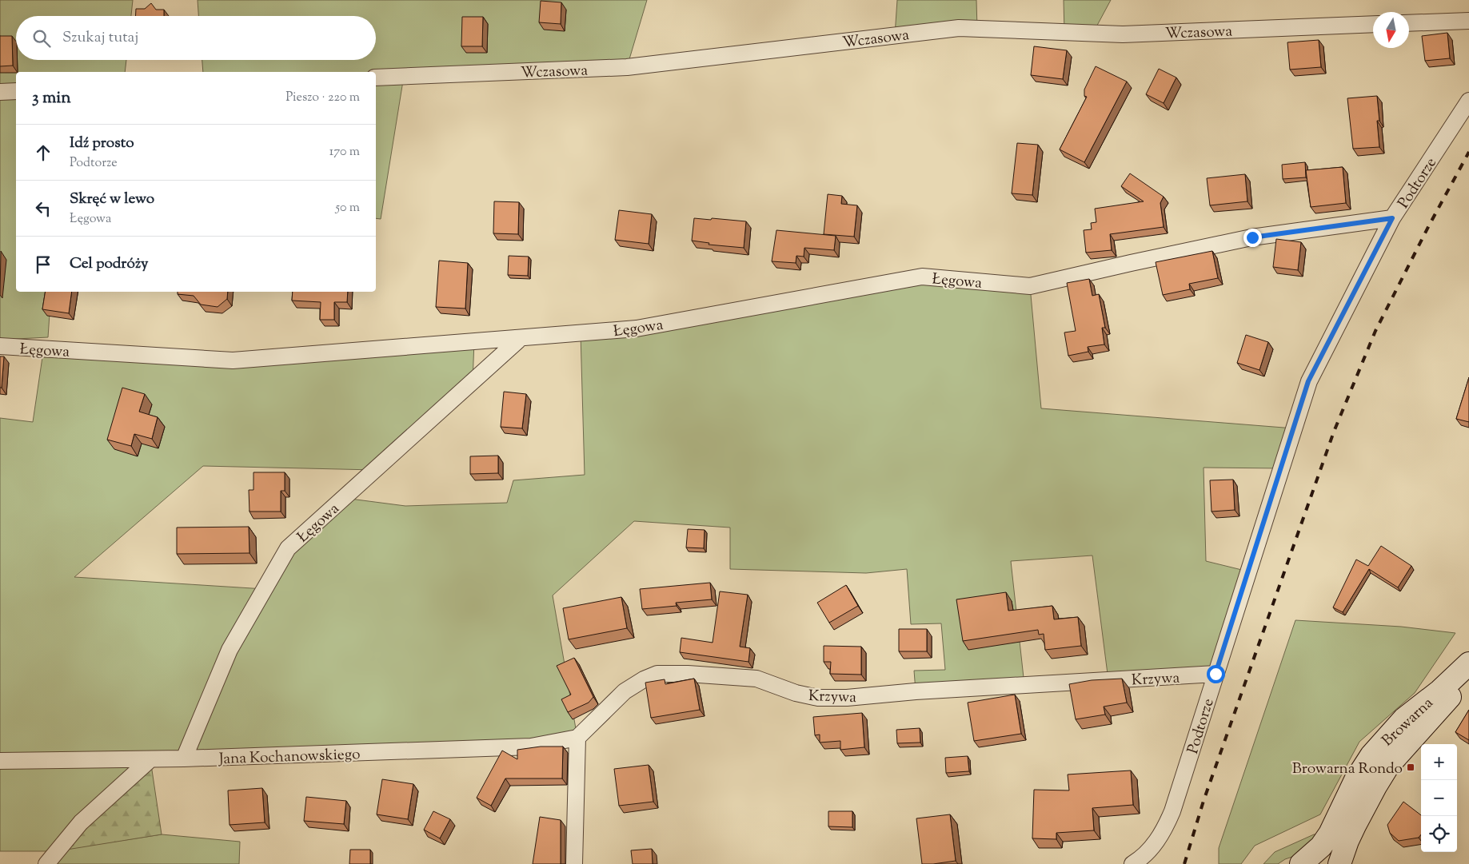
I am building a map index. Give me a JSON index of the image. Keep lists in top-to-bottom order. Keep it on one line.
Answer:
{"streets":{"street":["Wczasowa","Podtorze","Łęgowa","Krzywa","Browarna","Jana Kochanowskiego"]},"crossings":[["Podtorze","Łęgowa"],["Podtorze","Krzywa"],["Łęgowa","Jana Kochanowskiego"],["Krzywa","Jana Kochanowskiego"]],"places":{"transit":["Browarna Rondo"]},"north":"bottom","page":{"search":"Szukaj tutaj","heading":["3 min","Pieszo · 220 m"],"list":[["Idź prosto","Podtorze","170 m"],["Skręć w lewo","Łęgowa","50 m"],"Cel podróży"],"map_buttons":["+","−"]}}
